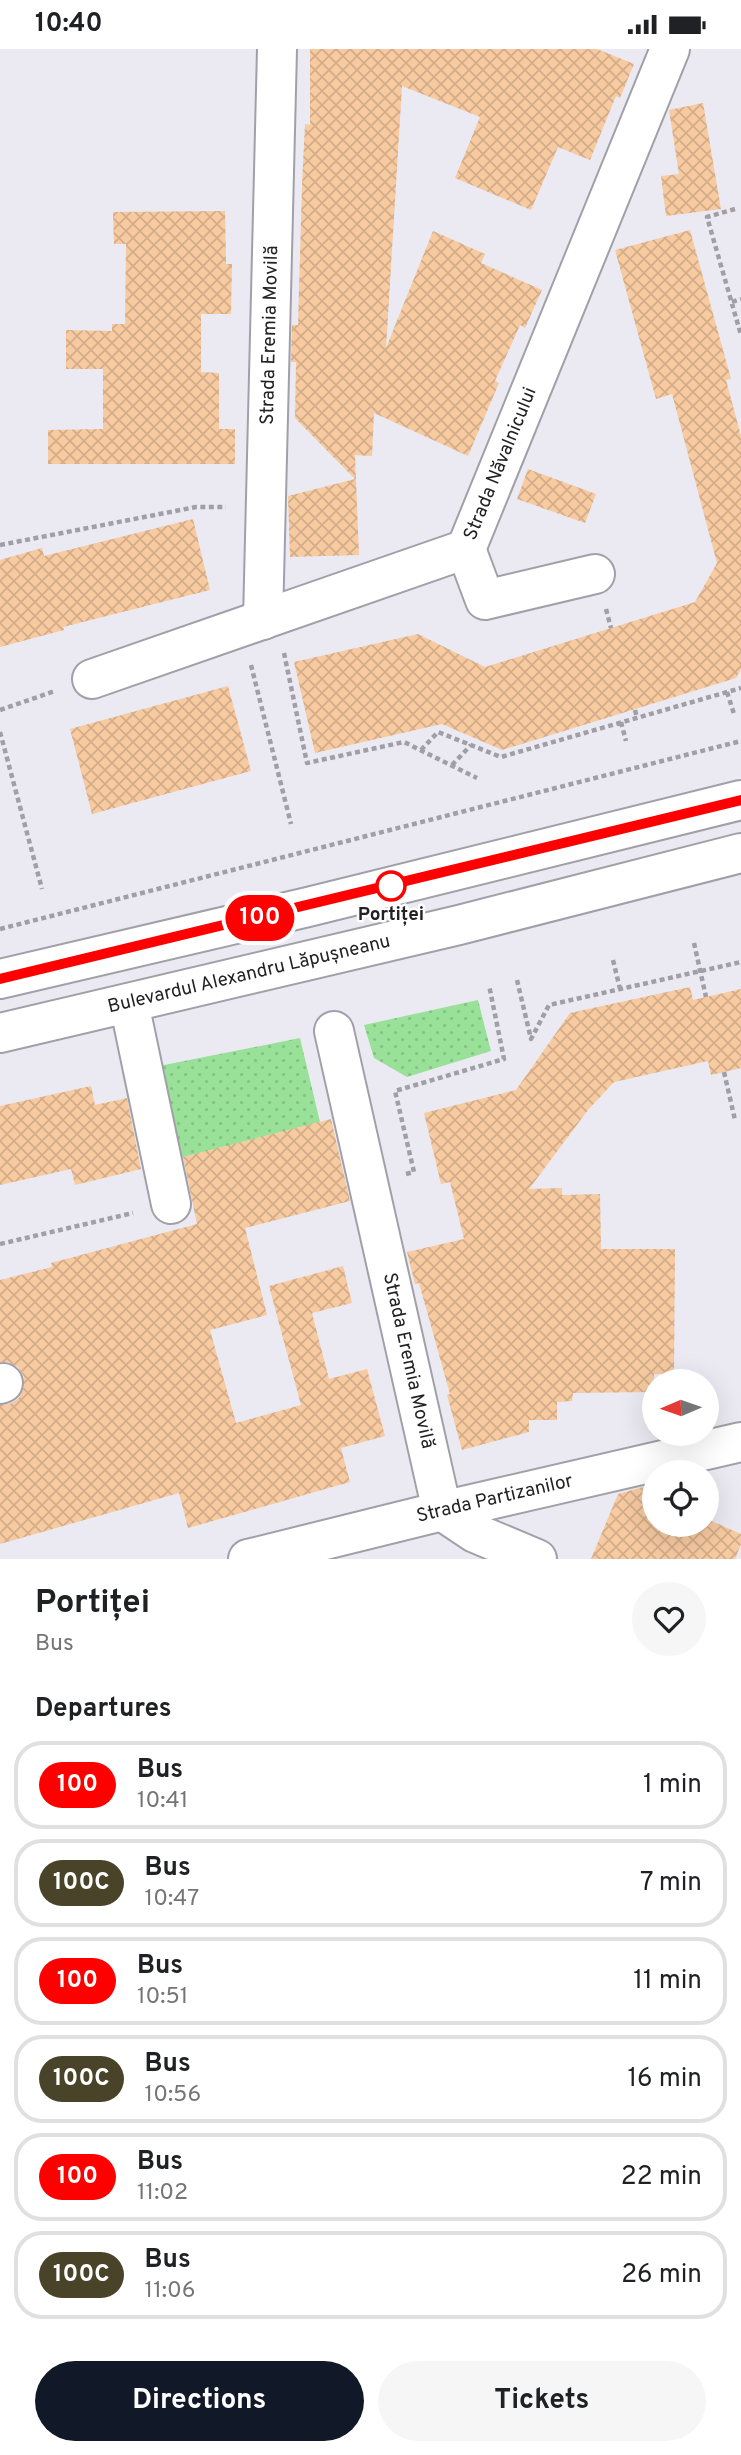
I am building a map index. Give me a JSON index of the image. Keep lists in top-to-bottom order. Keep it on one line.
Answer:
{"streets":{"street":["Strada Eremia Movilă","Strada Năvalnicului","Bulevardul Alexandru Lăpușneanu","Strada Partizanilor"]},"crossings":[["Strada Eremia Movilă","Strada Năvalnicului"],["Strada Eremia Movilă","Strada Partizanilor"]],"places":["Portiței"],"lines":["bus line 100"],"north":"left","page":{"status":"10:40","on_map":"100","heading":[["Portiței","Bus"],"Departures"],"list":[{"mark":"100","name":"Bus","note":"10:41","value":"1 min"},{"mark":"100C","name":"Bus","note":"10:47","value":"7 min"},{"mark":"100","name":"Bus","note":"10:51","value":"11 min"},{"mark":"100C","name":"Bus","note":"10:56","value":"16 min"},{"mark":"100","name":"Bus","note":"11:02","value":"22 min"},{"mark":"100C","name":"Bus","note":"11:06","value":"26 min"}],"buttons":["Directions","Tickets"]}}
